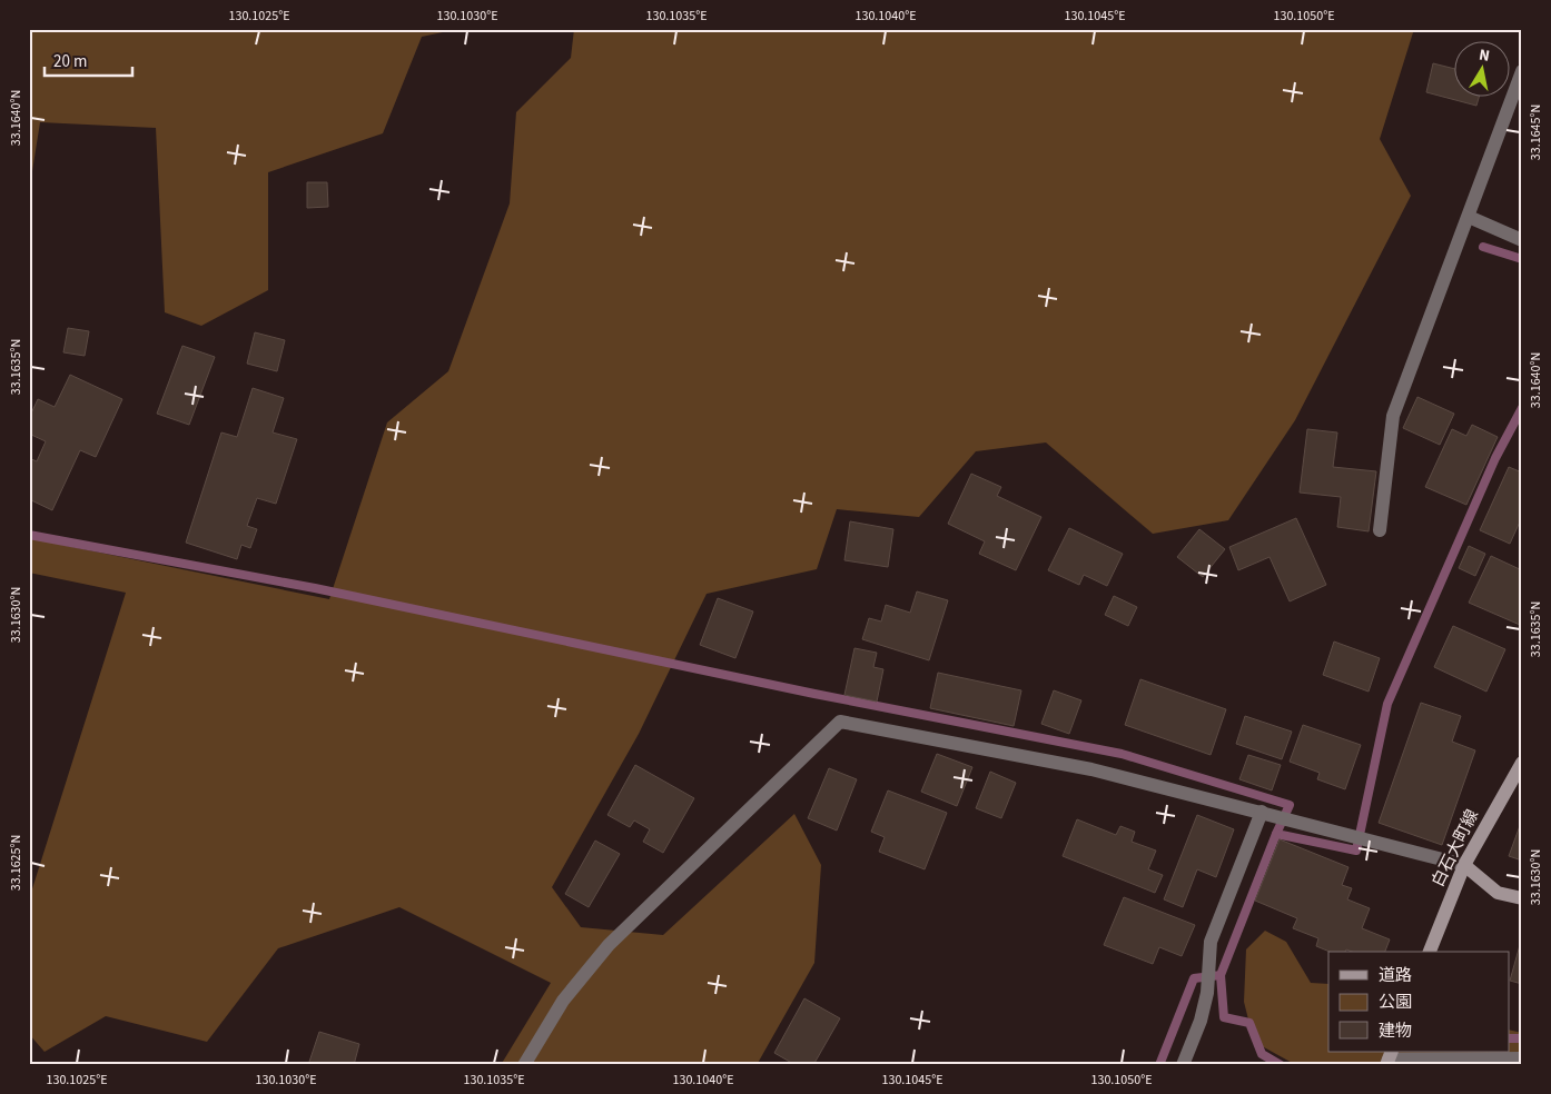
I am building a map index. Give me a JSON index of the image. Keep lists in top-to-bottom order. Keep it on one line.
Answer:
{"streets":{"main road":["白石大町線"]},"legend":["道路","公園","建物"],"scale_bar":"20 m","north":"top","coordinates":["130.1025°E","130.1030°E","130.1035°E","130.1040°E","130.1045°E","130.1050°E","33.1640°N","33.1645°N","33.1635°N","33.1630°N","33.1625°N"]}
